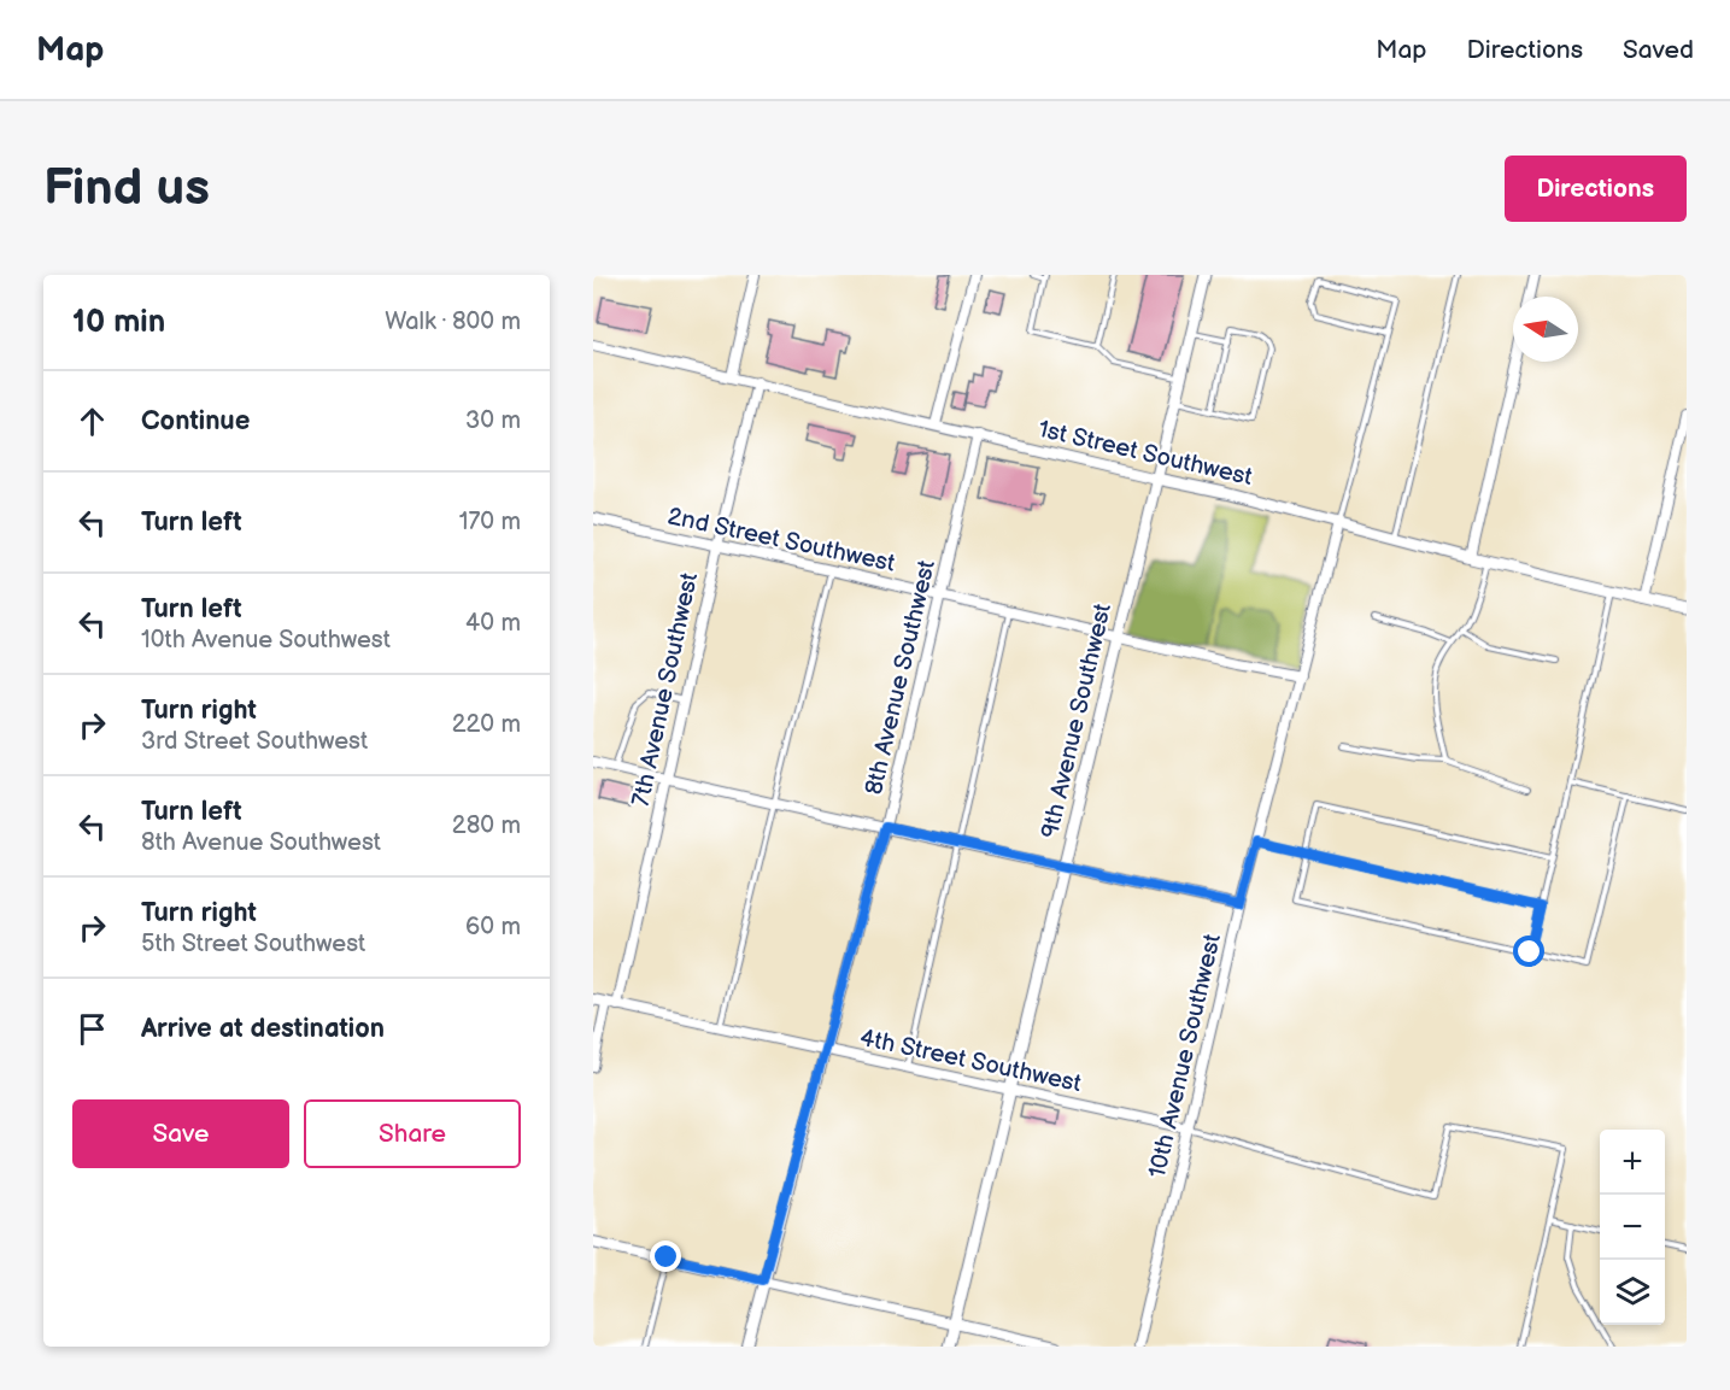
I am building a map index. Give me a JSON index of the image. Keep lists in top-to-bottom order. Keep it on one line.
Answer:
{"streets":{"street":["1st Street Southwest","2nd Street Southwest","8th Avenue Southwest","7th Avenue Southwest","9th Avenue Southwest","10th Avenue Southwest","4th Street Southwest"]},"crossings":[["1st Street Southwest","8th Avenue Southwest"],["1st Street Southwest","7th Avenue Southwest"],["1st Street Southwest","9th Avenue Southwest"],["1st Street Southwest","10th Avenue Southwest"],["2nd Street Southwest","8th Avenue Southwest"],["2nd Street Southwest","7th Avenue Southwest"],["2nd Street Southwest","9th Avenue Southwest"],["2nd Street Southwest","10th Avenue Southwest"],["8th Avenue Southwest","4th Street Southwest"],["7th Avenue Southwest","4th Street Southwest"],["9th Avenue Southwest","4th Street Southwest"],["10th Avenue Southwest","4th Street Southwest"]],"north":"left","page":{"header":"Map","nav":["Map","Directions","Saved"],"buttons":["Directions",["Save","Share"]],"title":"Find us","heading":["10 min","Walk · 800 m"],"list":[["Continue","30 m"],["Turn left","170 m"],["Turn left","10th Avenue Southwest","40 m"],["Turn right","3rd Street Southwest","220 m"],["Turn left","8th Avenue Southwest","280 m"],["Turn right","5th Street Southwest","60 m"],"Arrive at destination"],"map_buttons":["+","−"]}}
